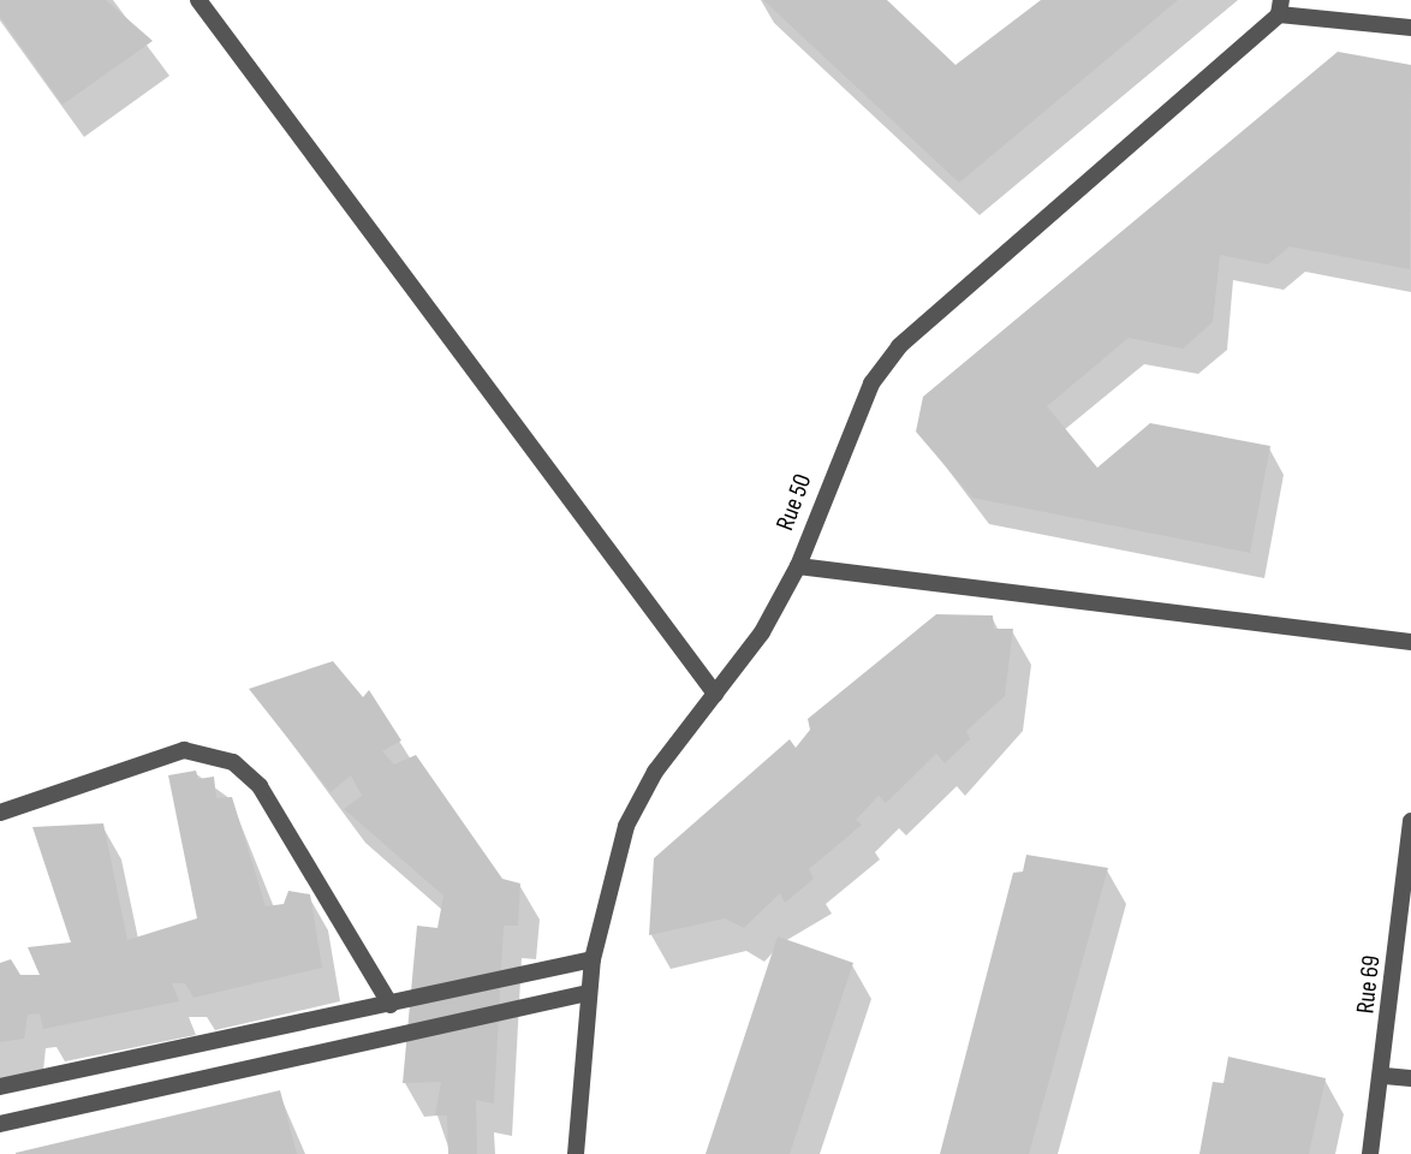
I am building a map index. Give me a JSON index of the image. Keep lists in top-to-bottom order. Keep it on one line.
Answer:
{"streets":{"street":["Rue 50","Rue 69"]}}
